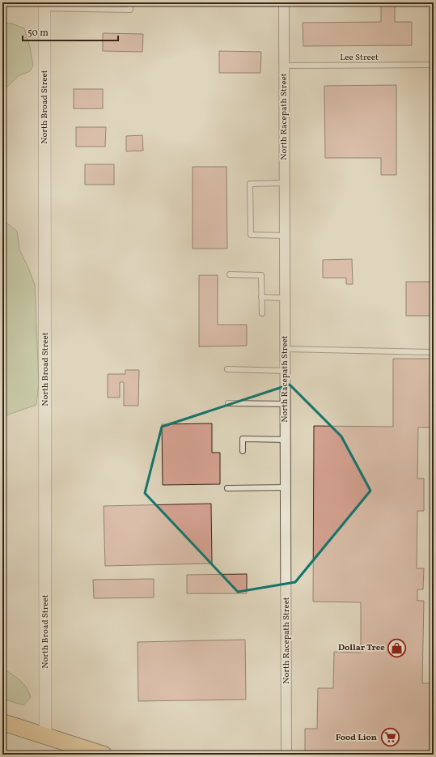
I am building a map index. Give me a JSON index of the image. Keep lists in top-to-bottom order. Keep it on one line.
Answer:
{"streets":{"street":["North Broad Street","North Racepath Street"],"lane":["Lee Street"]},"crossings":[["Lee Street","North Racepath Street"]],"places":{"shop":["Dollar Tree"],"supermarket":["Food Lion"]},"scale_bar":"50 m"}
